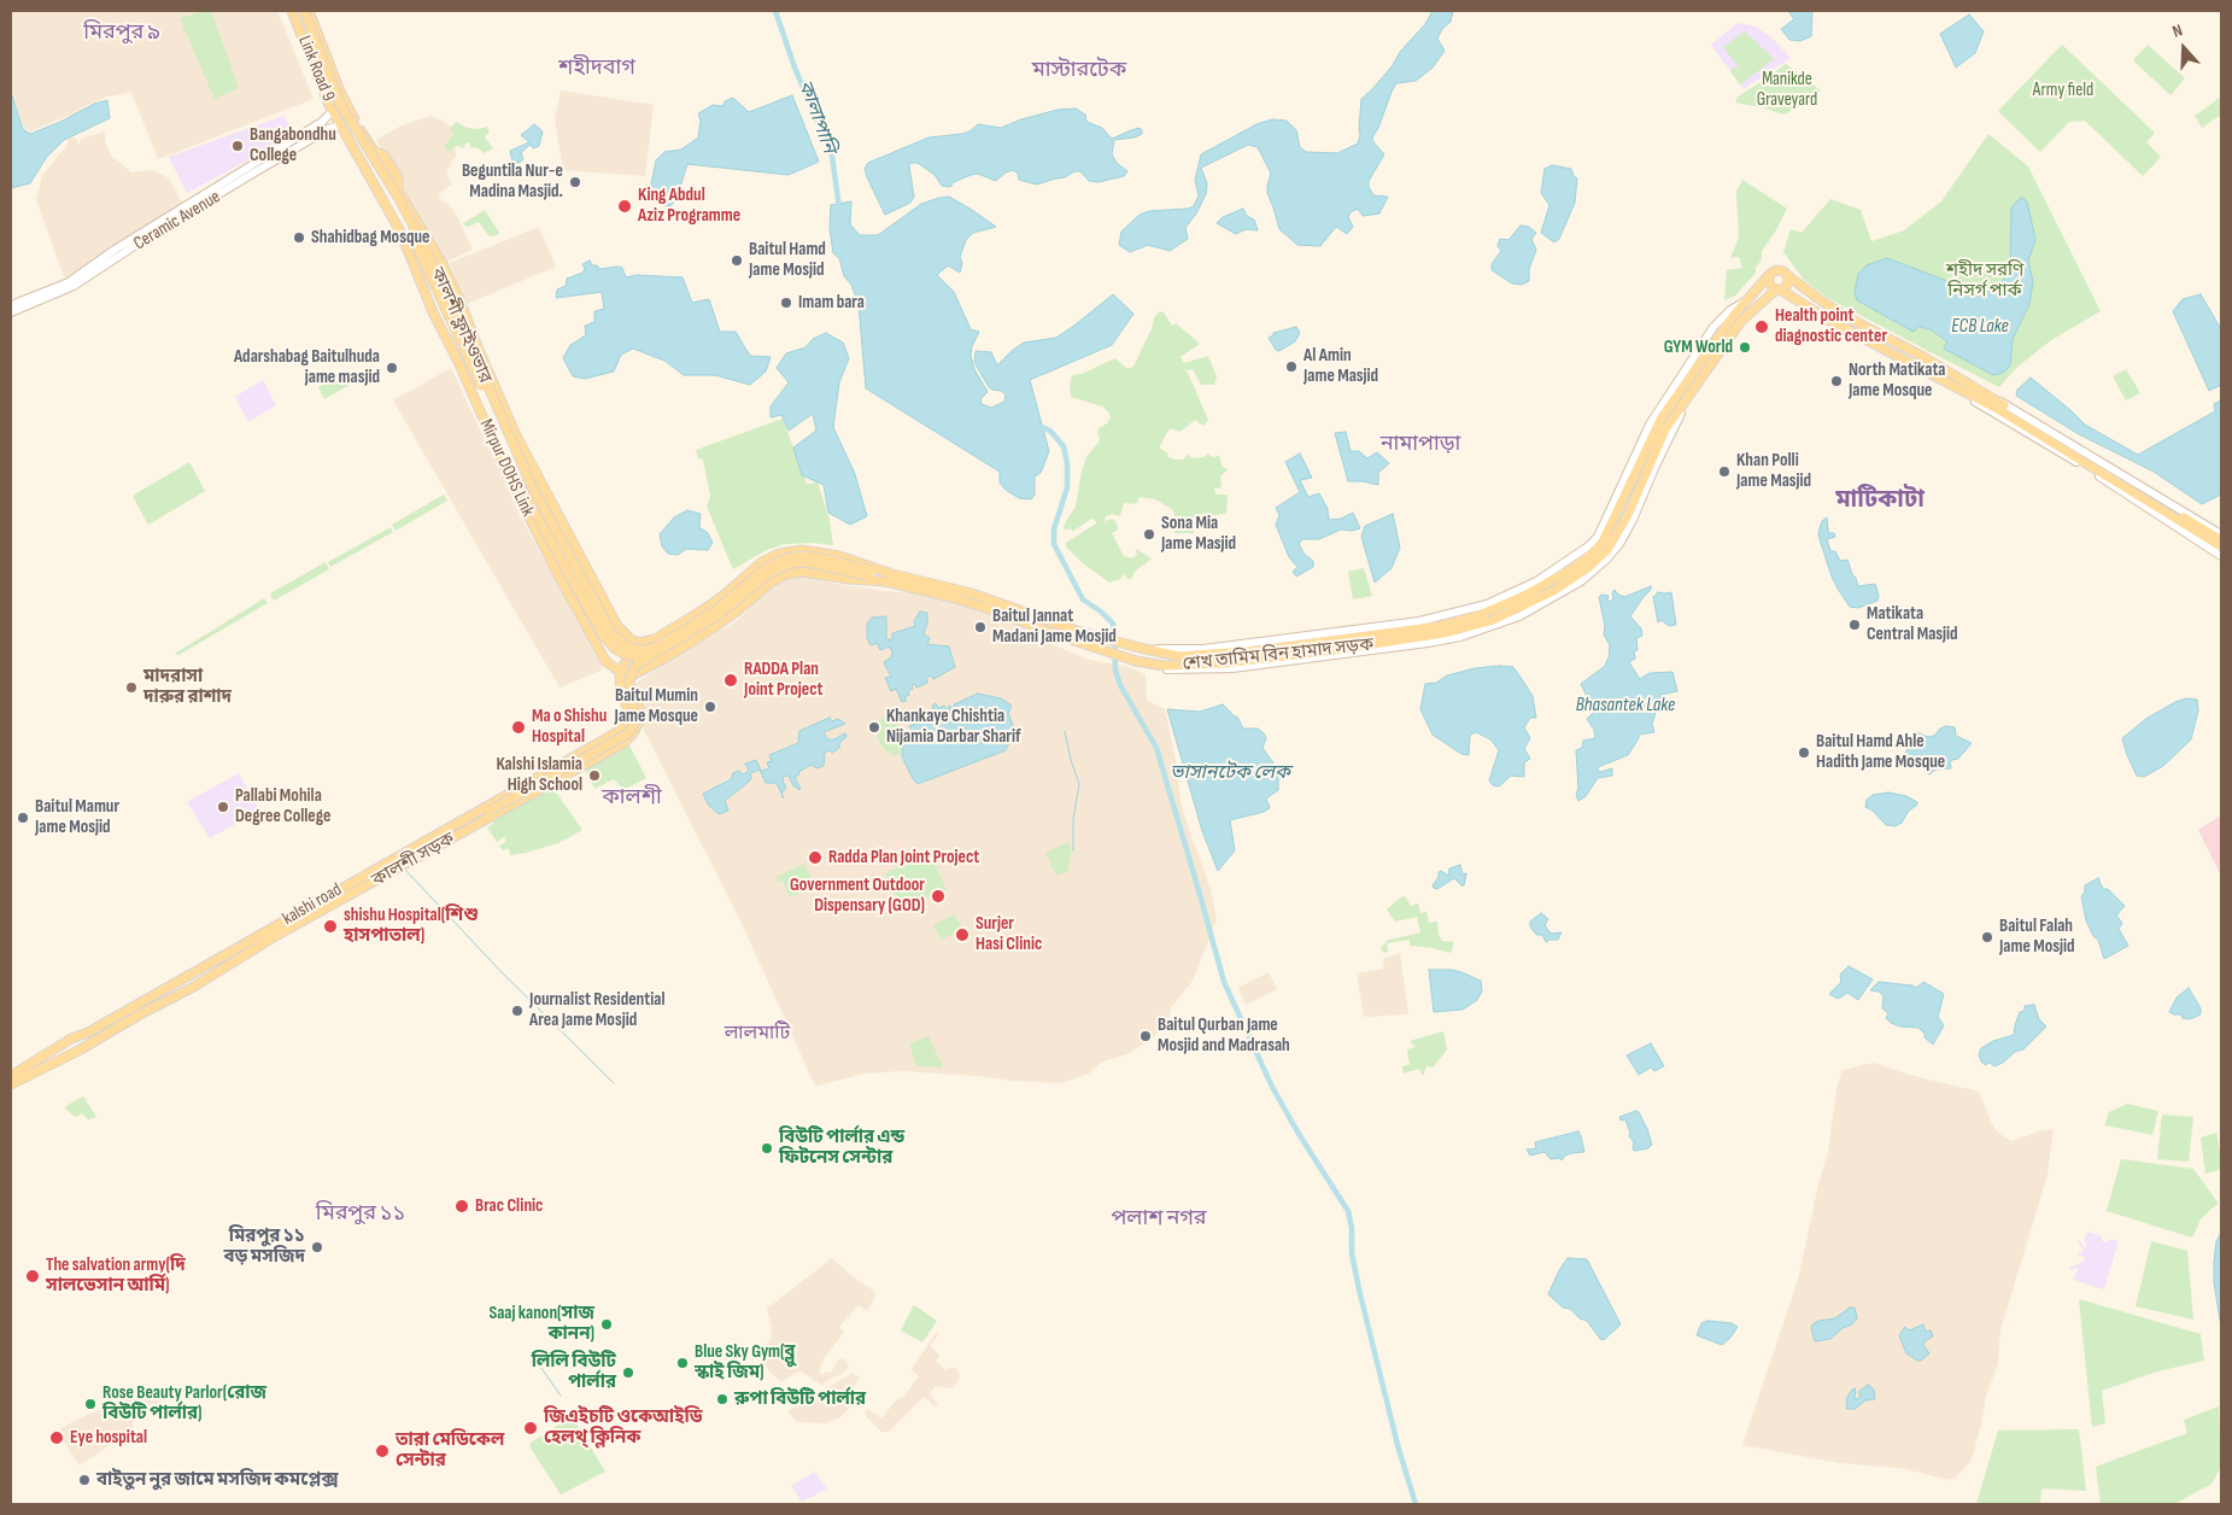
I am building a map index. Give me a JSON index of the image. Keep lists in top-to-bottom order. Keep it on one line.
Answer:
{"streets":{"main road":["Link Road 9","Ceramic Avenue","কালশী ফ্লাইওভার","Mirpur DOHS Link","শেখ তামিম বিন হামাদ সড়ক","কালশী সড়ক","kalshi road"]},"crossings":[["Link Road 9","Ceramic Avenue"],["Link Road 9","Mirpur DOHS Link"],["Ceramic Avenue","Mirpur DOHS Link"],["Mirpur DOHS Link","শেখ তামিম বিন হামাদ সড়ক"],["Mirpur DOHS Link","kalshi road"],["শেখ তামিম বিন হামাদ সড়ক","কালশী সড়ক"],["শেখ তামিম বিন হামাদ সড়ক","kalshi road"]],"districts":["মিরপুর ৯","শহীদবাগ","মাস্টারটেক","নামাপাড়া","মাটিকাটা","কালশী","লালমাটি","মিরপুর ১১","পলাশ নগর"],"water":["কালাপানি","ECB Lake","Bhasantek Lake","ভাসানটেক লেক"],"parks":["Manikde Graveyard","Army field","শহীদ সরণি নিসর্গ পার্ক"],"places":["Bangabondhu College","Beguntila Nur-e Madina Masjid.","King Abdul Aziz Programme","Shahidbag Mosque","Baitul Hamd Jame Mosjid","Imam bara","Health point diagnostic center","GYM World","Al Amin Jame Masjid","Adarshabag Baitulhuda jame masjid","North Matikata Jame Mosque","Khan Polli Jame Masjid","Sona Mia Jame Masjid","Matikata Central Masjid","Baitul Jannat Madani Jame Mosjid","RADDA Plan Joint Project","মাদরাসা দারুর রাশাদ","Baitul Mumin Jame Mosque","Ma o Shishu Hospital","Khankaye Chishtia Nijamia Darbar Sharif","Baitul Hamd Ahle Hadith Jame Mosque","Kalshi Islamia High School","Pallabi Mohila Degree College","Baitul Mamur Jame Mosjid","Radda Plan Joint Project","Government Outdoor Dispensary (GOD)","shishu Hospital(শিশু হাসপাতাল)","Surjer Hasi Clinic","Baitul Falah Jame Mosjid","Journalist Residential Area Jame Mosjid","Baitul Qurban Jame Mosjid and Madrasah","বিউটি পার্লার এন্ড ফিটনেস সেন্টার","Brac Clinic","মিরপুর ১১ বড় মসজিদ","The salvation army(দি সালভেসান আর্মি)","Saaj kanon(সাজ কানন)","Blue Sky Gym(ব্লু স্কাই জিম)","লিলি বিউটি পার্লার","রুপা বিউটি পার্লার","Rose Beauty Parlor(রোজ বিউটি পার্লার)","জিএইচটি ওকেআইডি হেলথ্ ক্লিনিক","Eye hospital","তারা মেডিকেল সেন্টার","বাইতুন নুর জামে মসজিদ কমপ্লেক্স"],"north":"top"}
